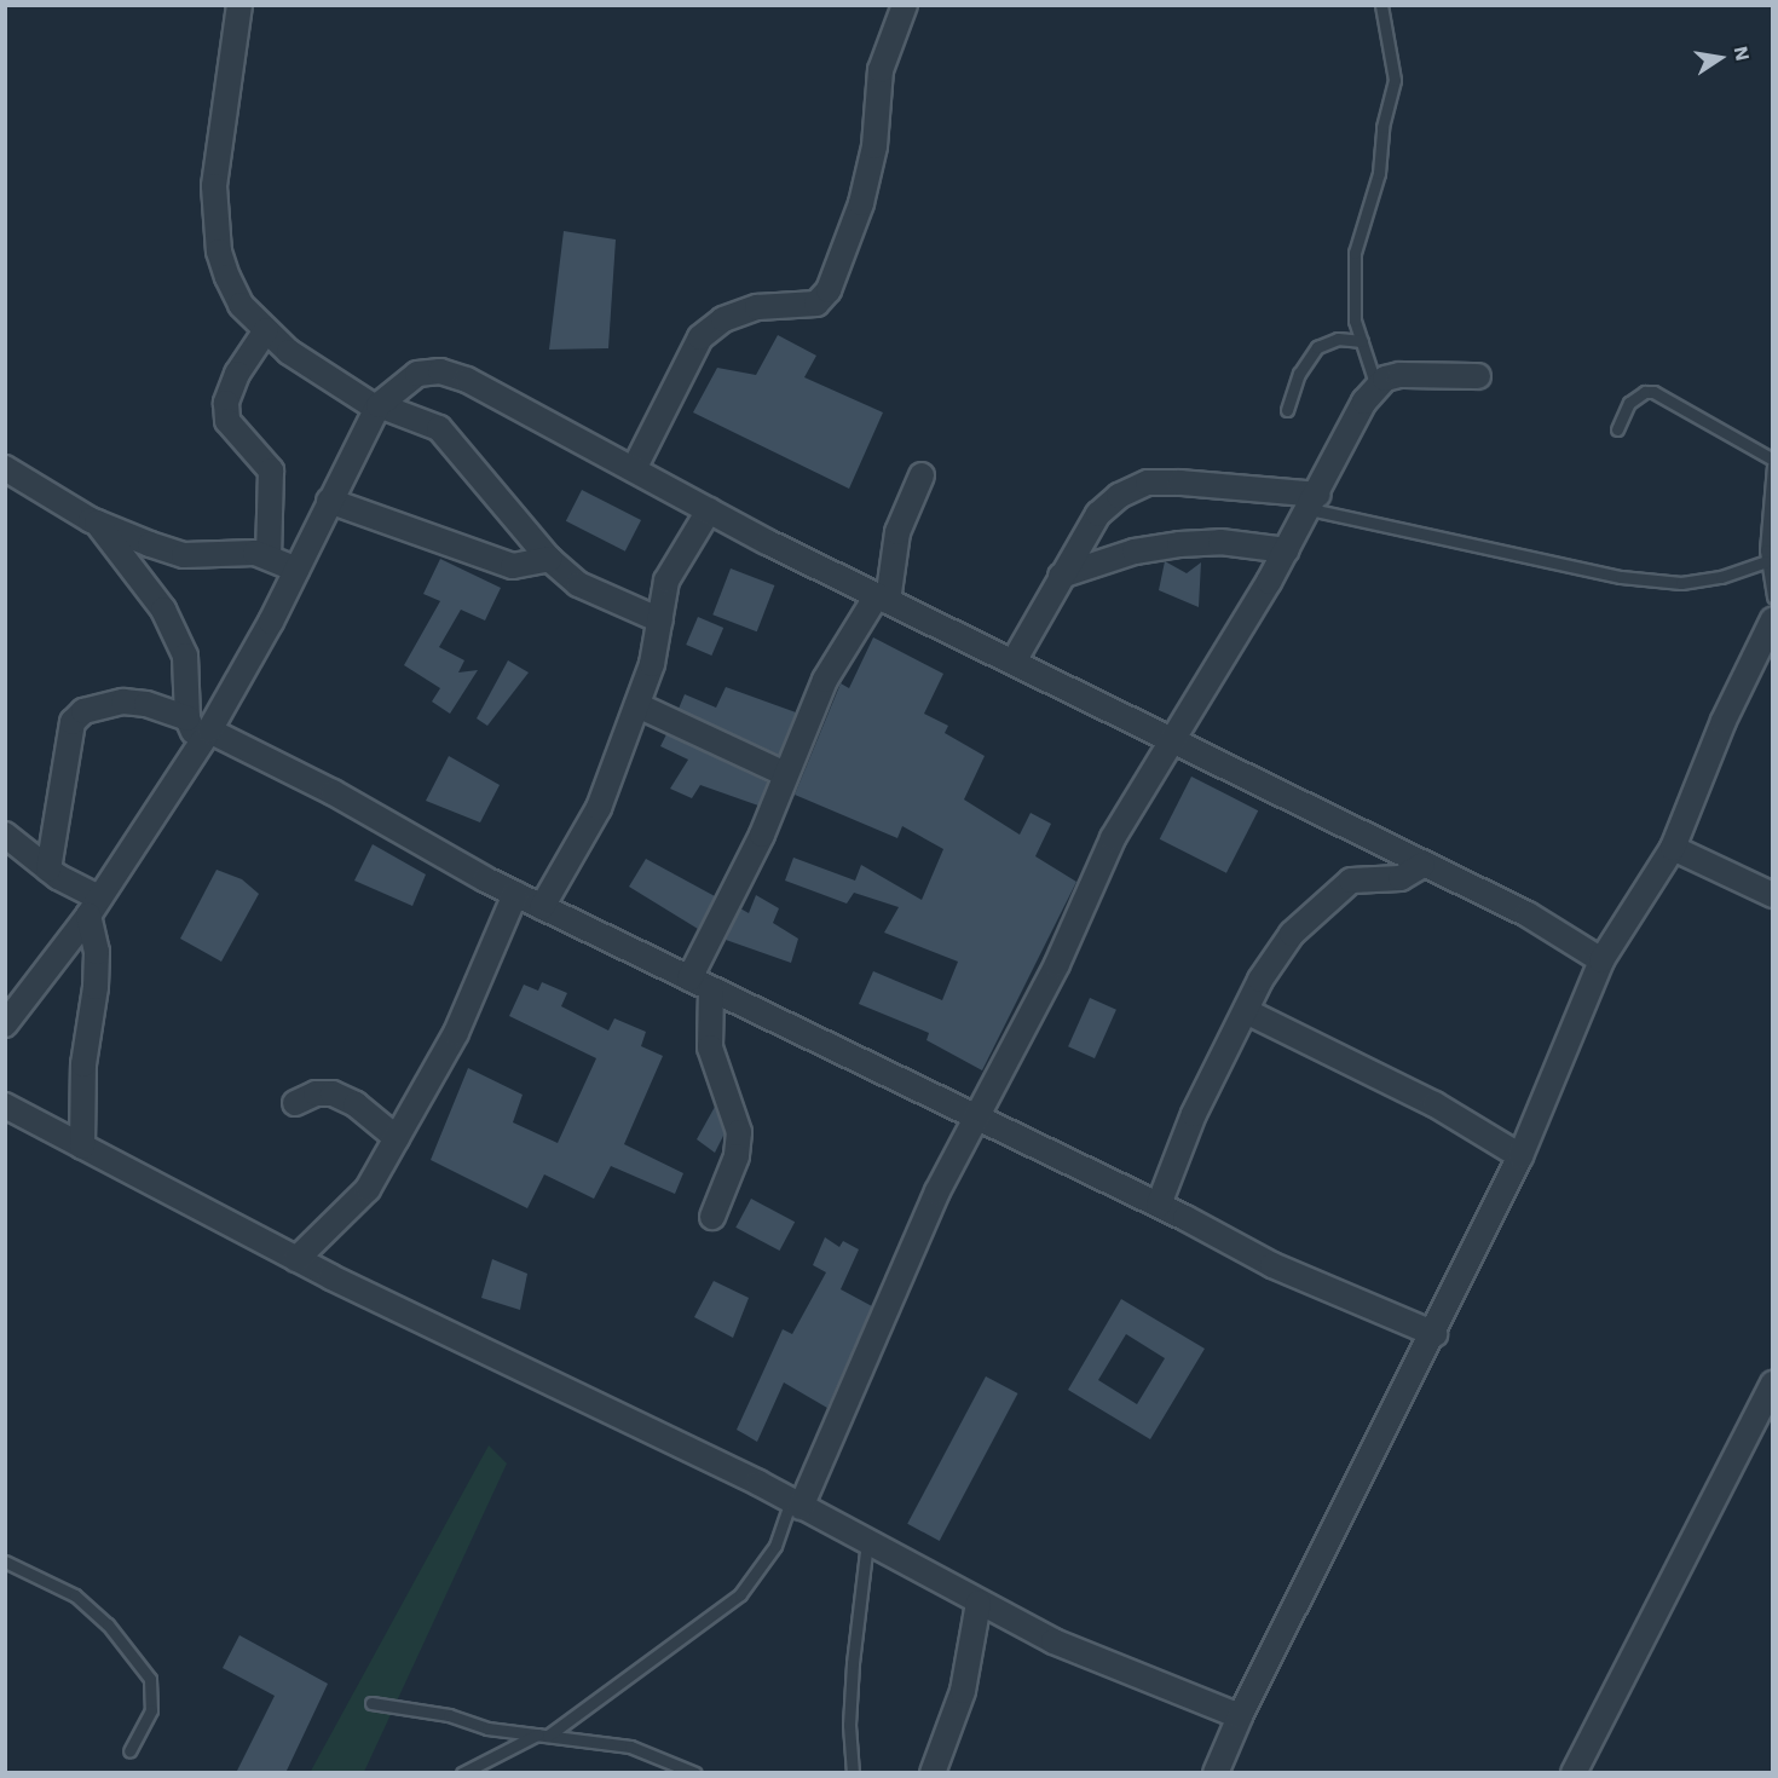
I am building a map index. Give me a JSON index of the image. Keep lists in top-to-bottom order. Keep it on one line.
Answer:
{"north":"right"}
